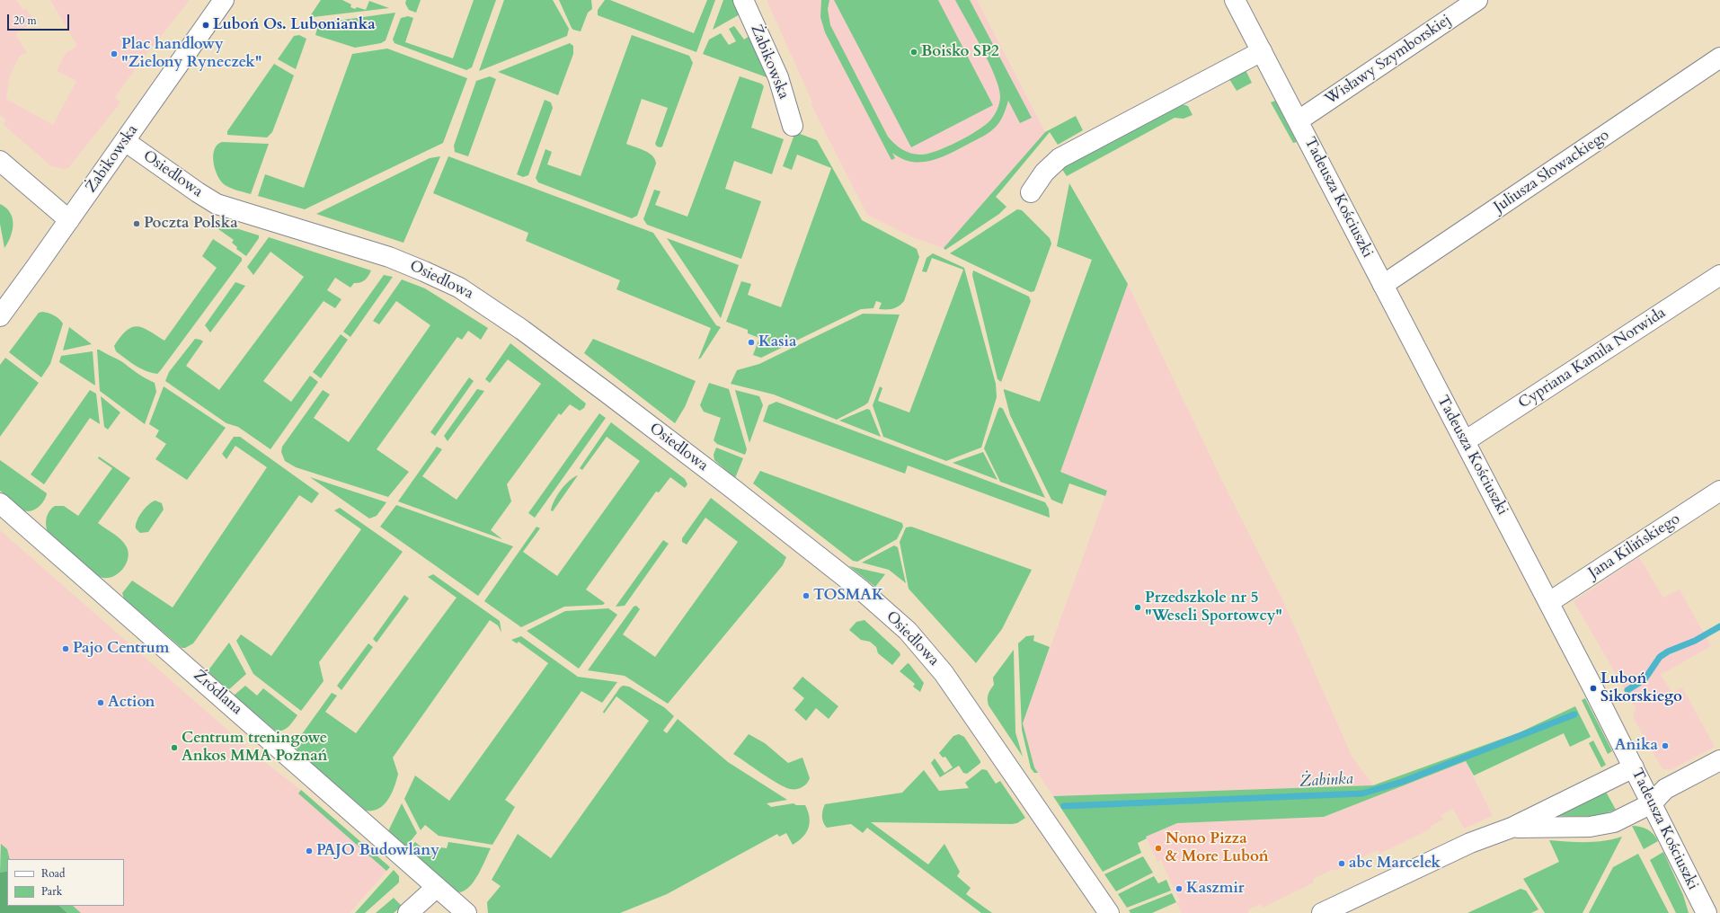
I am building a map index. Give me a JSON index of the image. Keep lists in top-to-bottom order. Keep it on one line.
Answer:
{"streets":{"street":["Wisławy Szymborskiej","Żabikowska","Juliusza Słowackiego","Osiedlowa","Tadeusza Kościuszki","Cypriana Kamila Norwida","Jana Kilińskiego","Źródlana"]},"crossings":[["Wisławy Szymborskiej","Tadeusza Kościuszki"],["Żabikowska","Osiedlowa"],["Juliusza Słowackiego","Tadeusza Kościuszki"],["Tadeusza Kościuszki","Cypriana Kamila Norwida"],["Tadeusza Kościuszki","Jana Kilińskiego"]],"water":["Żabinka"],"places":["Luboń Os. Lubonianka","Boisko SP2","Plac handlowy \"Zielony Ryneczek\"","Poczta Polska","Kasia","TOSMAK","Przedszkole nr 5 \"Weseli Sportowcy\"","Pajo Centrum","Luboń Sikorskiego","Action","Anika","Centrum treningowe Ankos MMA Poznań","Nono Pizza & More Luboń","PAJO Budowlany","abc Marcelek","Kaszmir"],"legend":["Road","Park"],"scale_bar":"20 m"}
